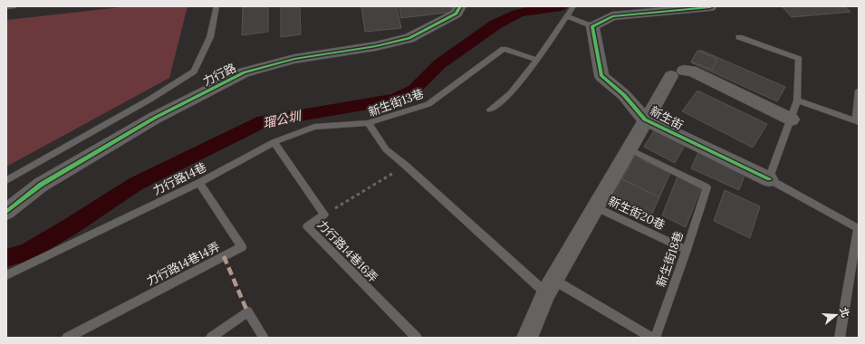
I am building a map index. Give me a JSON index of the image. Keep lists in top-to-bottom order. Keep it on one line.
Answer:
{"streets":{"street":["力行路","新生街"],"lane":["新生街13巷","力行路14巷","新生街20巷","力行路14巷16弄","新生街18巷","力行路14巷14弄"]},"crossings":[["新生街13巷","新生街"],["新生街13巷","力行路14巷"],["新生街13巷","新生街18巷"],["新生街","新生街20巷"],["新生街","新生街18巷"],["力行路14巷","力行路14巷16弄"],["力行路14巷","力行路14巷14弄"],["新生街20巷","新生街18巷"]],"water":["瑠公圳"],"north":"right"}
